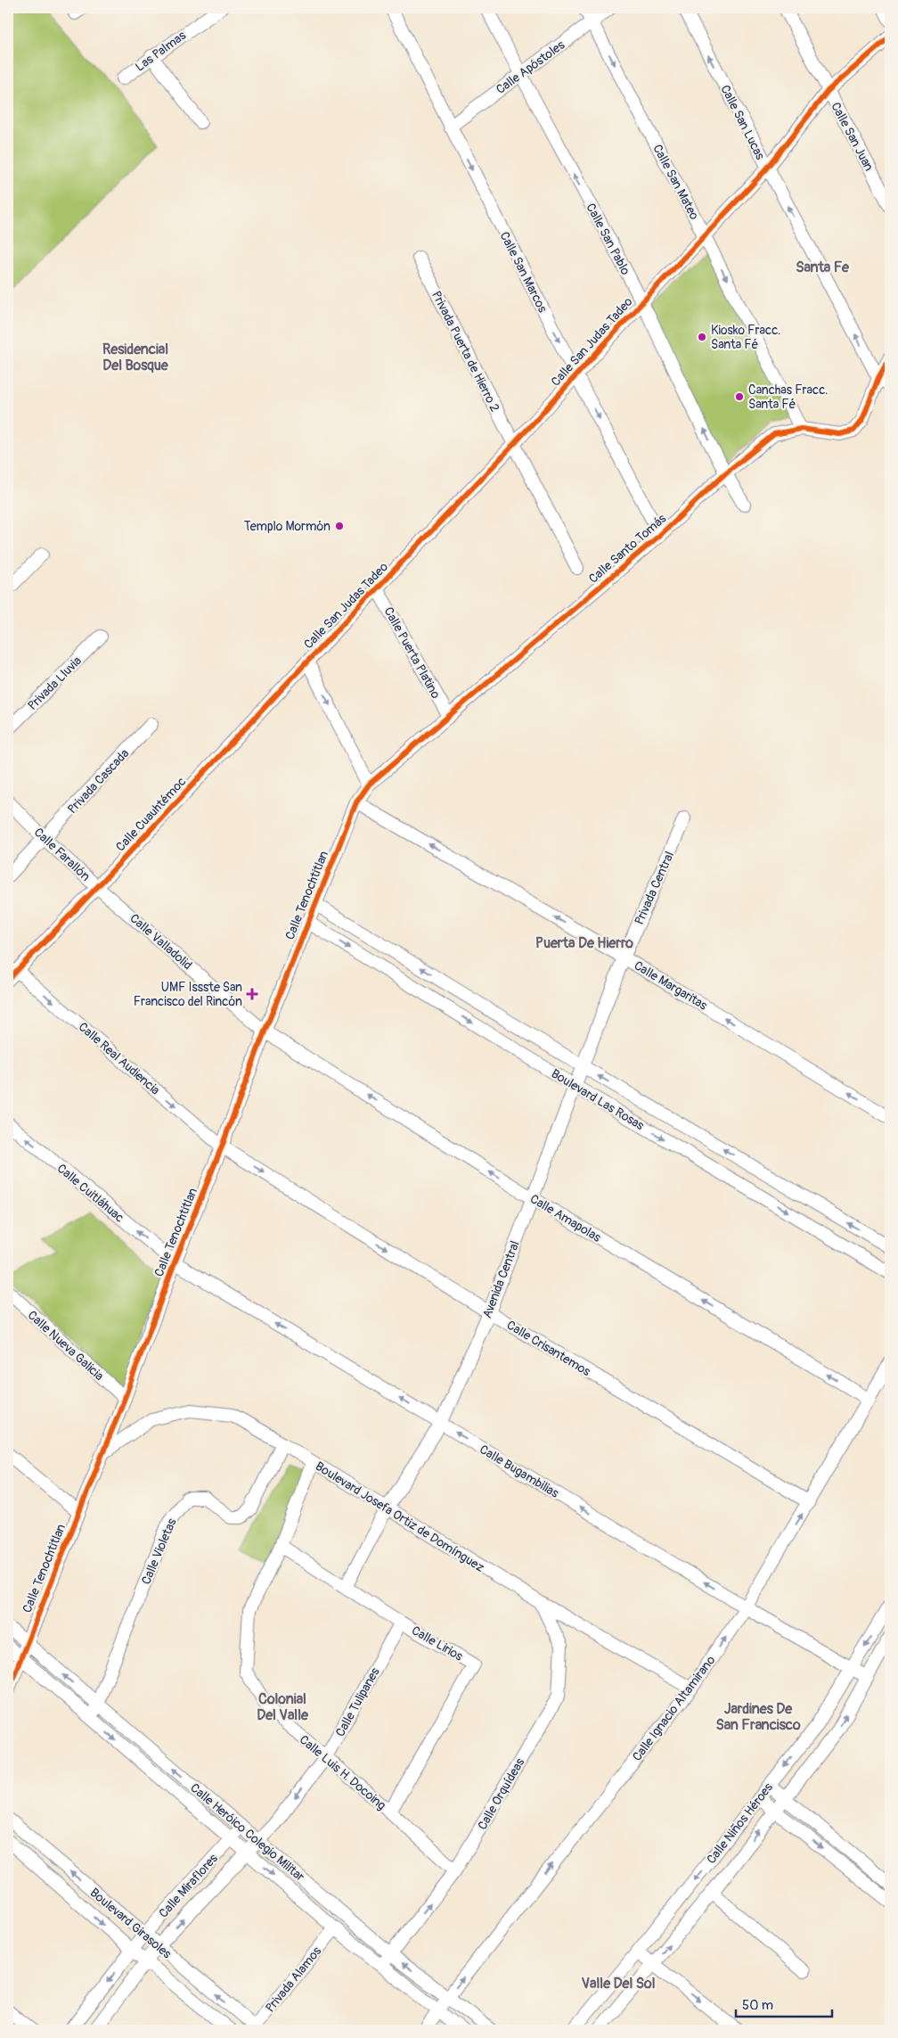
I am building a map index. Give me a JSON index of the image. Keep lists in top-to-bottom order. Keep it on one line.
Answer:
{"streets":{"street":["Las Palmas","Calle Apóstoles","Calle San Lucas","Calle San Juan","Calle San Mateo","Calle San Pablo","Calle San Marcos","Calle San Judas Tadeo","Privada Puerta de Hierro 2","Calle Santo Tomás","Calle Puerta Platino","Privada Lluvia","Privada Cascada","Calle Cuauhtémoc","Calle Farallón","Privada Central","Calle Tenochtitlan","Calle Valladolid","Calle Margaritas","Calle Real Audiencia","Boulevard Las Rosas","Calle Cuitláhuac","Calle Amapolas","Avenida Central","Calle Nueva Galicia","Calle Crisantemos","Calle Bugambilias","Boulevard Josefa Ortiz de Domínguez","Calle Violetas","Calle Lirios","Calle Tulipanes","Calle Ignacio Altamirano","Calle Luis H. Docoing","Calle Orquídeas","Calle Niños Héroes","Calle Heróico Colegio Militar","Calle Miraflores","Boulevard Girasoles","Privada Alamos"]},"crossings":[["Calle Apóstoles","Calle San Mateo"],["Calle Apóstoles","Calle San Pablo"],["Calle Apóstoles","Calle San Marcos"],["Calle San Lucas","Calle San Judas Tadeo"],["Calle San Lucas","Calle Santo Tomás"],["Calle San Juan","Calle San Judas Tadeo"],["Calle San Mateo","Calle San Judas Tadeo"],["Calle San Mateo","Calle Santo Tomás"],["Calle San Pablo","Calle San Judas Tadeo"],["Calle San Pablo","Calle Santo Tomás"],["Calle San Marcos","Calle San Judas Tadeo"],["Calle San Marcos","Calle Santo Tomás"],["Calle San Judas Tadeo","Privada Puerta de Hierro 2"],["Calle San Judas Tadeo","Calle Puerta Platino"],["Calle San Judas Tadeo","Calle Cuauhtémoc"],["Calle Santo Tomás","Calle Puerta Platino"],["Calle Santo Tomás","Calle Tenochtitlan"],["Privada Cascada","Calle Farallón"],["Calle Cuauhtémoc","Calle Farallón"],["Calle Cuauhtémoc","Calle Valladolid"],["Calle Cuauhtémoc","Calle Real Audiencia"],["Calle Farallón","Calle Valladolid"],["Privada Central","Calle Margaritas"],["Privada Central","Avenida Central"],["Calle Tenochtitlan","Calle Valladolid"],["Calle Tenochtitlan","Calle Margaritas"],["Calle Tenochtitlan","Calle Real Audiencia"],["Calle Tenochtitlan","Boulevard Las Rosas"],["Calle Tenochtitlan","Calle Cuitláhuac"],["Calle Tenochtitlan","Calle Amapolas"],["Calle Tenochtitlan","Calle Nueva Galicia"],["Calle Tenochtitlan","Calle Crisantemos"],["Calle Tenochtitlan","Calle Bugambilias"],["Calle Tenochtitlan","Boulevard Josefa Ortiz de Domínguez"],["Calle Tenochtitlan","Calle Heróico Colegio Militar"],["Calle Valladolid","Calle Amapolas"],["Calle Margaritas","Avenida Central"],["Calle Real Audiencia","Calle Crisantemos"],["Boulevard Las Rosas","Avenida Central"],["Calle Cuitláhuac","Calle Bugambilias"],["Calle Amapolas","Avenida Central"],["Calle Amapolas","Calle Ignacio Altamirano"],["Avenida Central","Calle Crisantemos"],["Avenida Central","Calle Bugambilias"],["Avenida Central","Boulevard Josefa Ortiz de Domínguez"],["Avenida Central","Calle Lirios"],["Calle Crisantemos","Calle Ignacio Altamirano"],["Calle Bugambilias","Calle Ignacio Altamirano"],["Calle Bugambilias","Calle Niños Héroes"],["Boulevard Josefa Ortiz de Domínguez","Calle Violetas"],["Boulevard Josefa Ortiz de Domínguez","Calle Ignacio Altamirano"],["Boulevard Josefa Ortiz de Domínguez","Calle Luis H. Docoing"],["Boulevard Josefa Ortiz de Domínguez","Calle Orquídeas"],["Calle Violetas","Calle Heróico Colegio Militar"],["Calle Lirios","Calle Tulipanes"],["Calle Lirios","Calle Luis H. Docoing"],["Calle Tulipanes","Calle Luis H. Docoing"],["Calle Tulipanes","Calle Heróico Colegio Militar"],["Calle Tulipanes","Calle Miraflores"],["Calle Ignacio Altamirano","Calle Heróico Colegio Militar"],["Calle Luis H. Docoing","Calle Orquídeas"],["Calle Orquídeas","Calle Heróico Colegio Militar"],["Calle Heróico Colegio Militar","Calle Miraflores"],["Calle Heróico Colegio Militar","Privada Alamos"],["Calle Miraflores","Boulevard Girasoles"],["Boulevard Girasoles","Privada Alamos"]],"one_way":["Calle San Lucas","Calle San Mateo","Calle San Pablo","Calle San Marcos","Calle Margaritas","Calle Real Audiencia","Calle Cuitláhuac","Calle Amapolas","Calle Crisantemos","Calle Bugambilias","Calle Tulipanes","Calle Ignacio Altamirano"],"districts":["Santa Fe","Residencial Del Bosque","Puerta De Hierro","Colonial Del Valle","Jardines De San Francisco","Valle Del Sol"],"places":{"other":["Kiosko Fracc. Santa Fé","Canchas Fracc. Santa Fé","Templo Mormón"],"health":["UMF Issste San Francisco del Rincón"]},"scale_bar":"50 m"}
